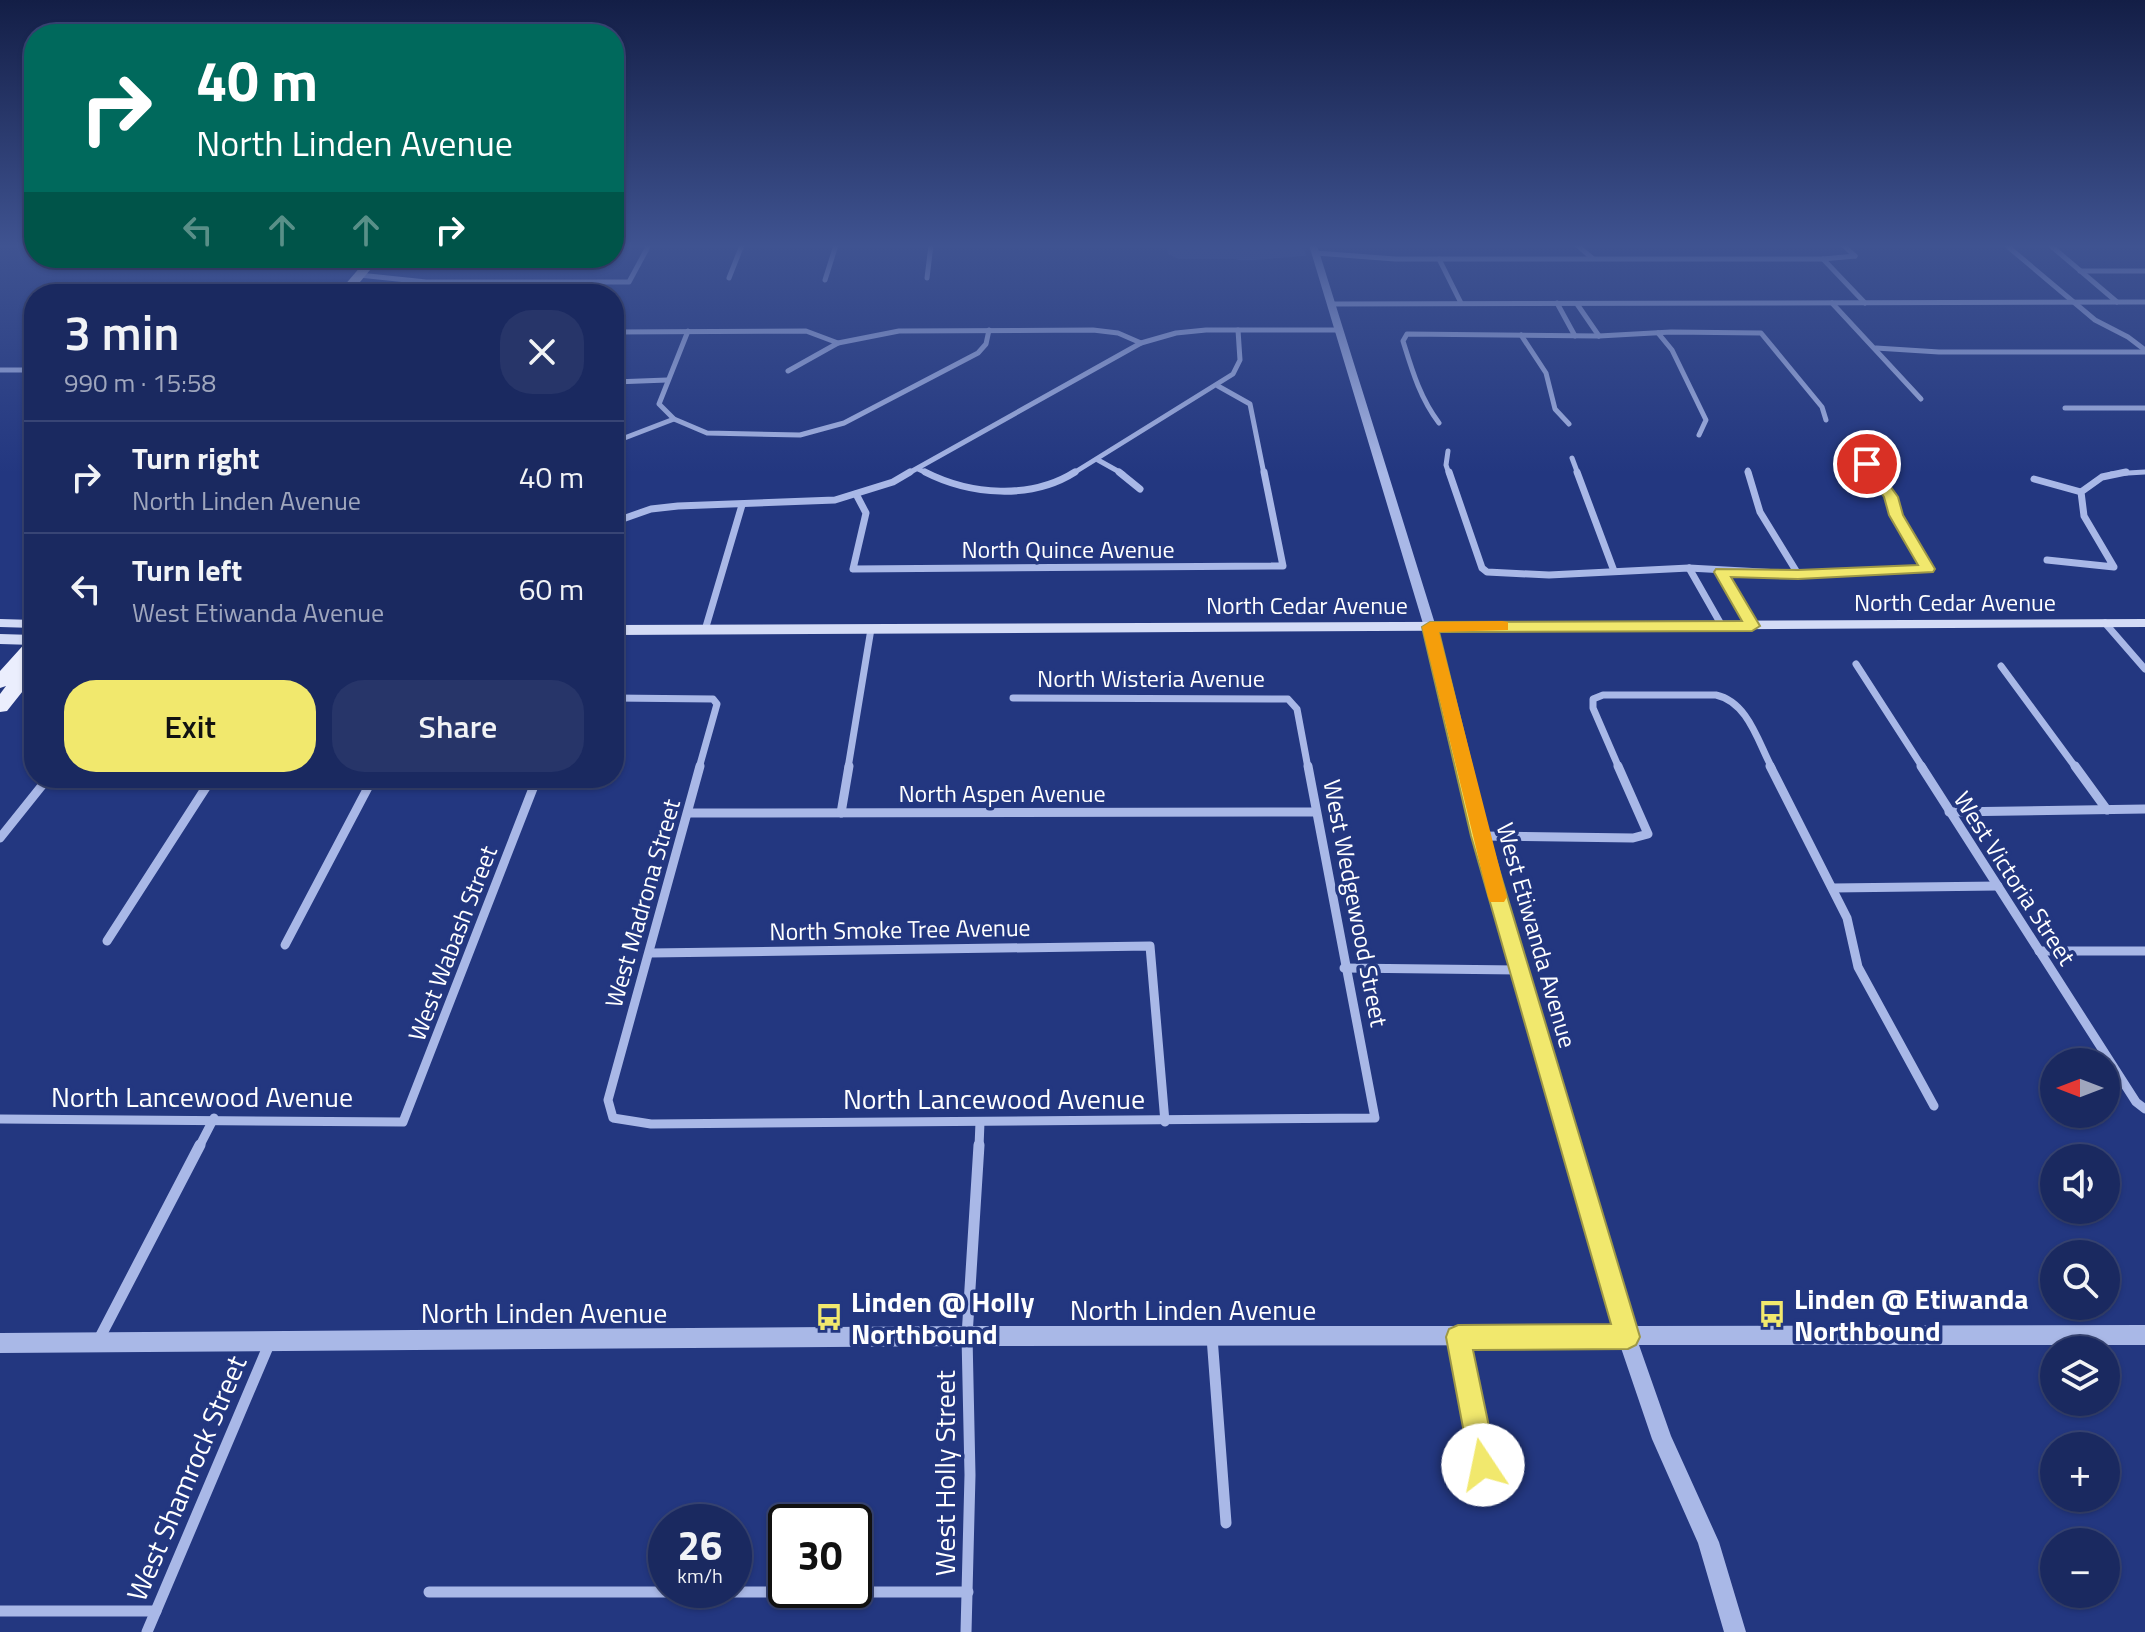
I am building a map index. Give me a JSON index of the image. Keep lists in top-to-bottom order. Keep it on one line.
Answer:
{"streets":{"main road":["North Cedar Avenue"],"street":["North Quince Avenue","North Wisteria Avenue","North Aspen Avenue","West Victoria Street","West Madrona Street","West Wedgewood Street","North Smoke Tree Avenue","West Etiwanda Avenue","West Wabash Street","North Lancewood Avenue","North Linden Avenue","West Holly Street","West Shamrock Street"]},"crossings":[["North Cedar Avenue","West Etiwanda Avenue"],["North Wisteria Avenue","West Wedgewood Street"],["North Aspen Avenue","West Madrona Street"],["North Aspen Avenue","West Wedgewood Street"],["West Madrona Street","North Smoke Tree Avenue"],["West Madrona Street","North Lancewood Avenue"],["West Wedgewood Street","North Lancewood Avenue"],["North Smoke Tree Avenue","North Lancewood Avenue"],["West Etiwanda Avenue","North Linden Avenue"],["West Wabash Street","North Lancewood Avenue"],["North Lancewood Avenue","West Holly Street"],["North Linden Avenue","West Holly Street"],["North Linden Avenue","West Shamrock Street"]],"places":{"bus stop":["Linden @ Etiwanda Northbound","Linden @ Holly Northbound"]},"north":"left","page":{"turn":["40 m","North Linden Avenue"],"heading":["3 min","990 m · 15:58"],"list":[{"name":"Turn right","note":"North Linden Avenue","value":"40 m"},{"name":"Turn left","note":"West Etiwanda Avenue","value":"60 m"}],"buttons":["Exit","Share"],"map_buttons":["+","−"],"speed":"26 km/h","limit":"30"}}
